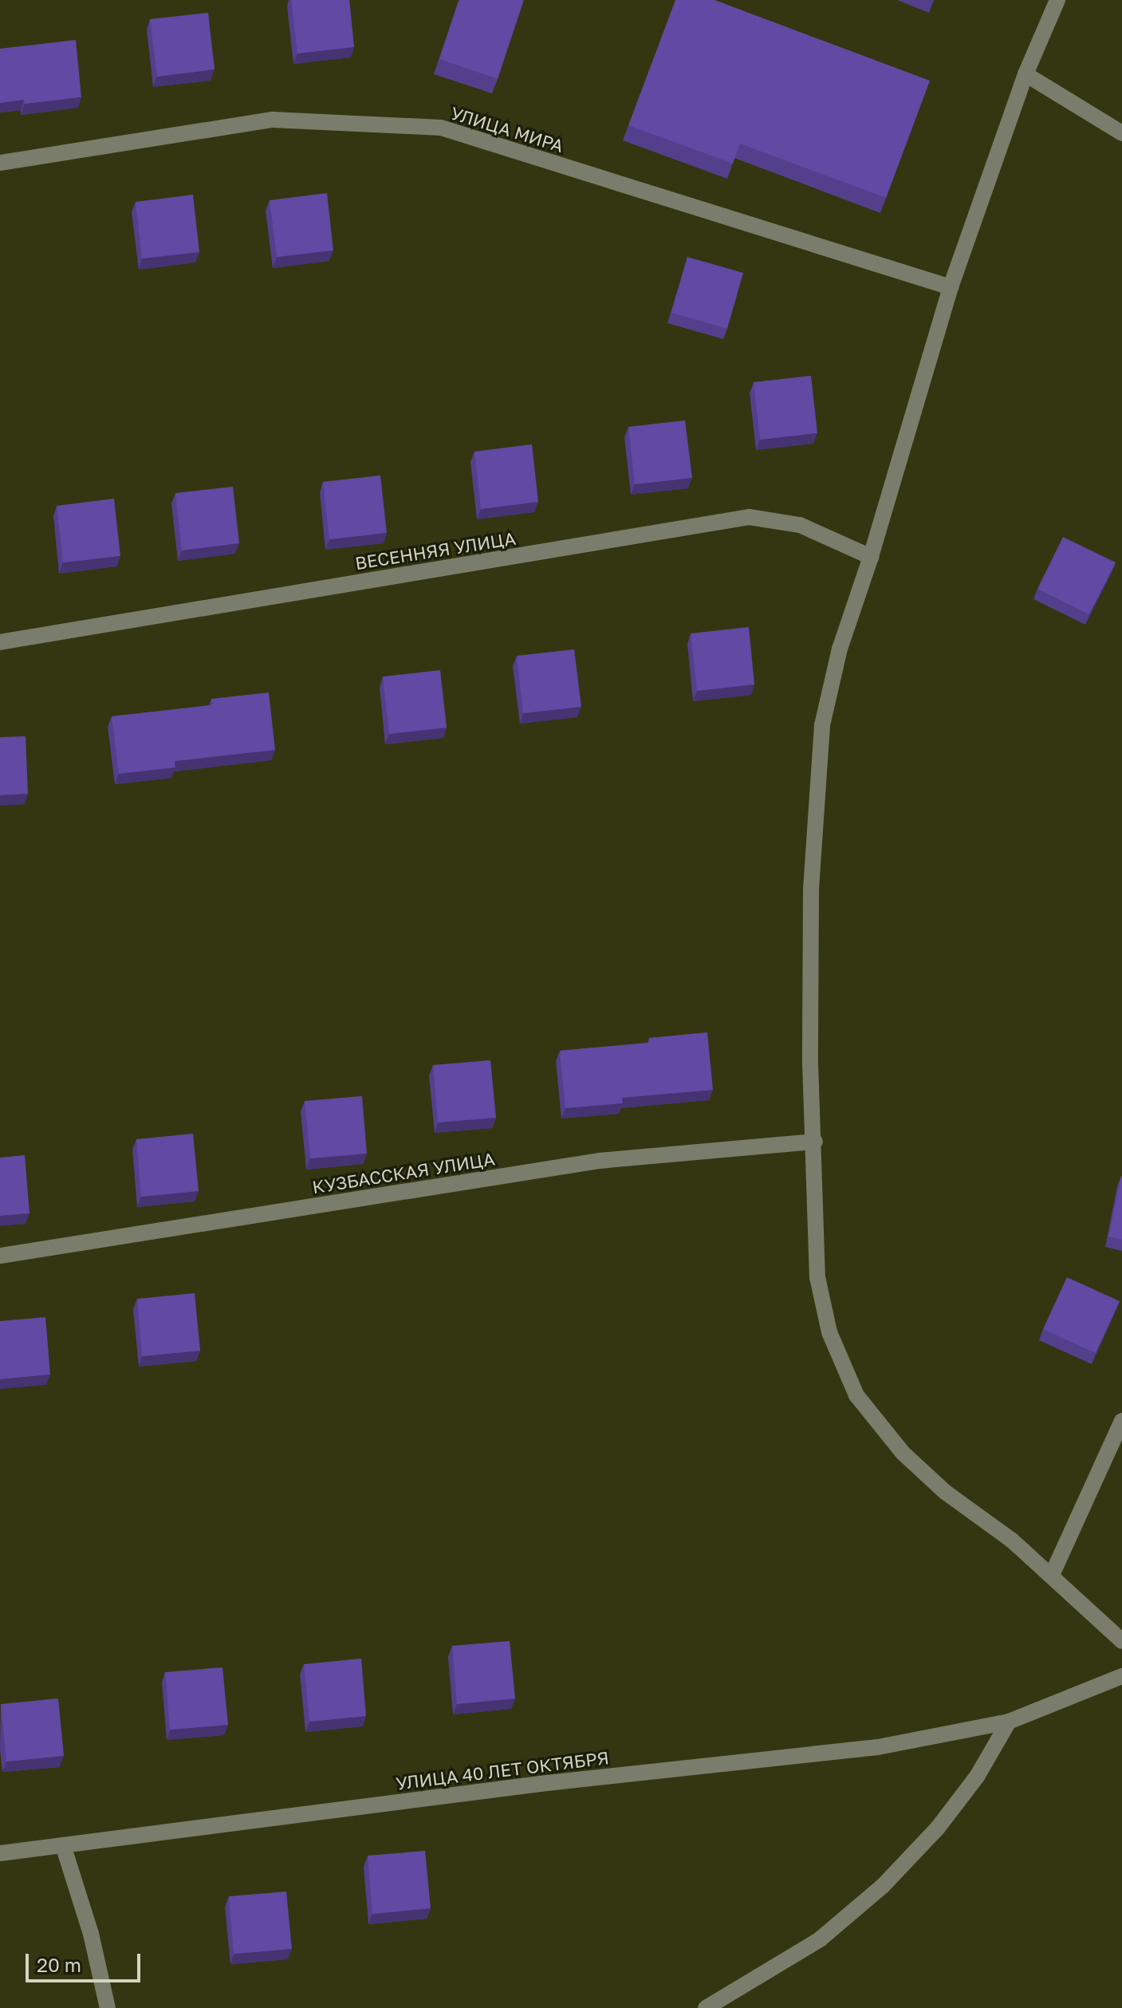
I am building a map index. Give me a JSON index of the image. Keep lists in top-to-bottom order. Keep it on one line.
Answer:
{"streets":{"street":["УЛИЦА МИРА","ВЕСЕННЯЯ УЛИЦА","КУЗБАССКАЯ УЛИЦА","УЛИЦА 40 ЛЕТ ОКТЯБРЯ"]},"scale_bar":"20 m"}
